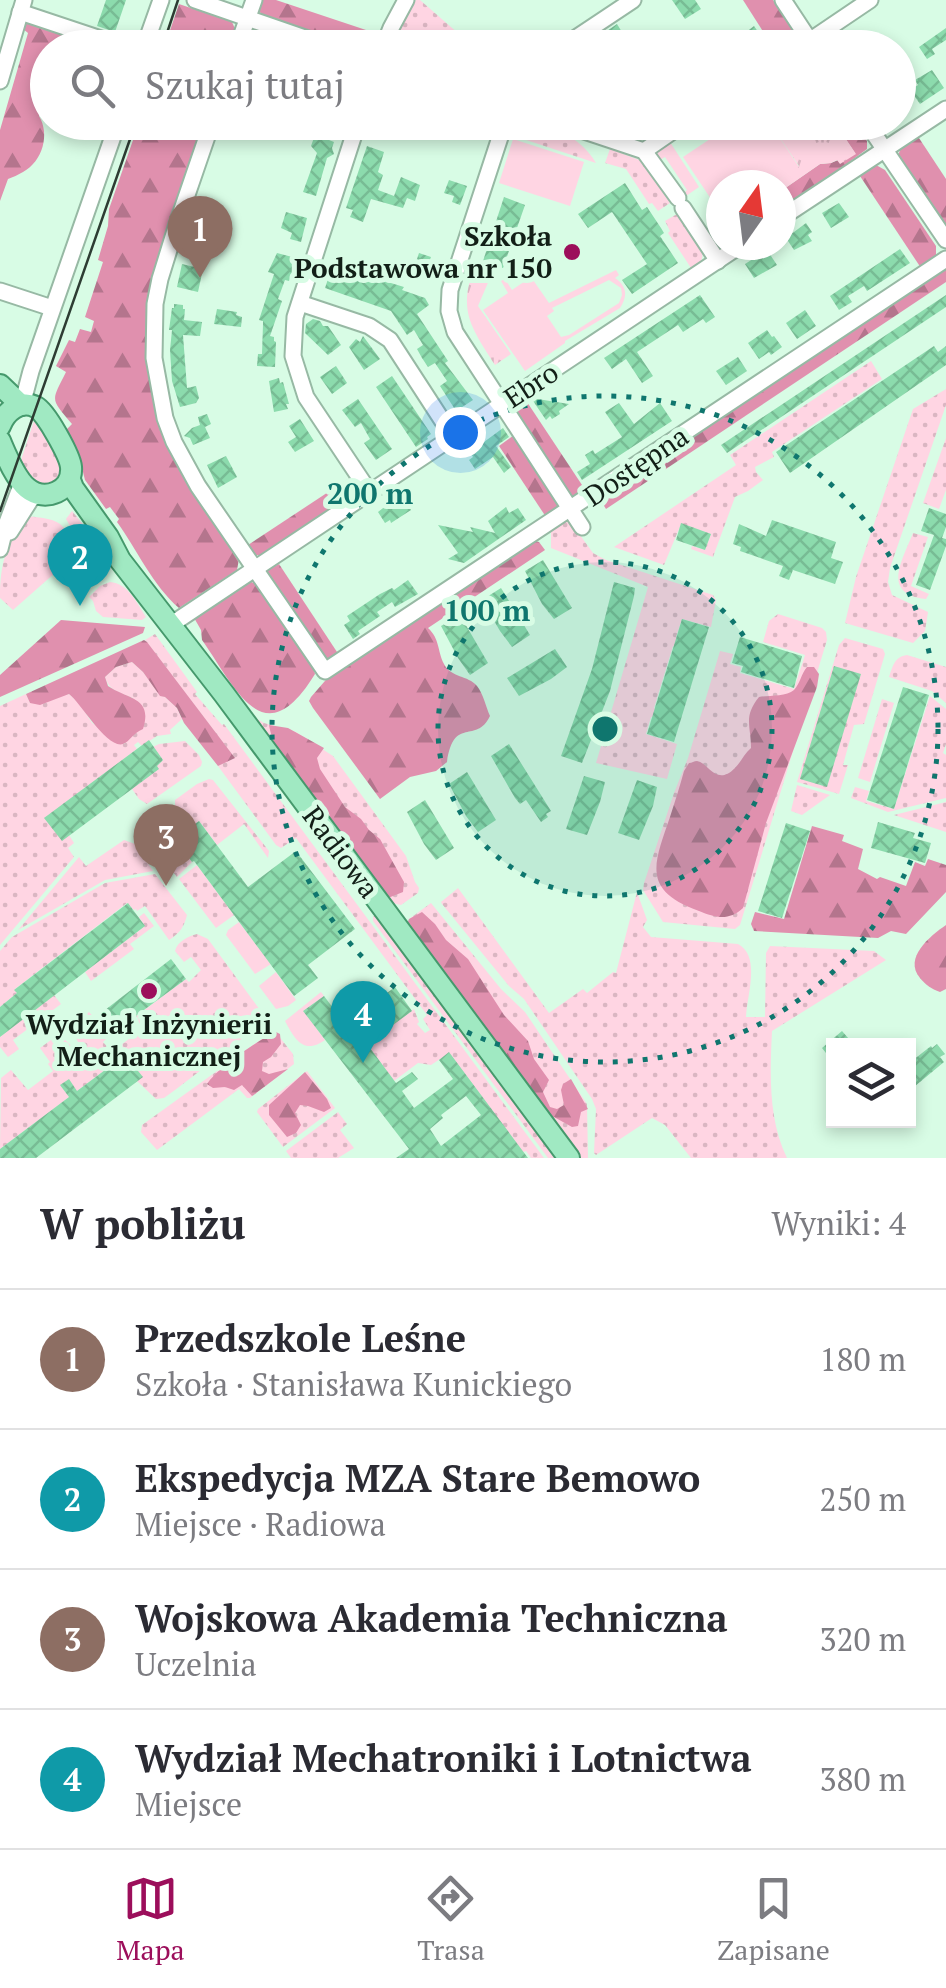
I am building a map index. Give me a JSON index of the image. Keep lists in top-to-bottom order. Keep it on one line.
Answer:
{"streets":{"main road":["Radiowa"],"street":["Ebro","Dostępna"]},"crossings":[["Ebro","Dostępna"],["Ebro","Radiowa"]],"places":["Szkoła Podstawowa nr 150","Wydział Inżynierii Mechanicznej"],"north":"top","page":{"search":"Szukaj tutaj","pins":["1","2","3","4"],"heading":["W pobliżu","Wyniki: 4"],"list":[{"mark":"1","name":"Przedszkole Leśne","note":"Szkoła · Stanisława Kunickiego","value":"180 m"},{"mark":"2","name":"Ekspedycja MZA Stare Bemowo","note":"Miejsce · Radiowa","value":"250 m"},{"mark":"3","name":"Wojskowa Akademia Techniczna","note":"Uczelnia","value":"320 m"},{"mark":"4","name":"Wydział Mechatroniki i Lotnictwa","note":"Miejsce","value":"380 m"}],"nav":["Mapa","Trasa","Zapisane"]},"rings":["200 m","100 m"]}
